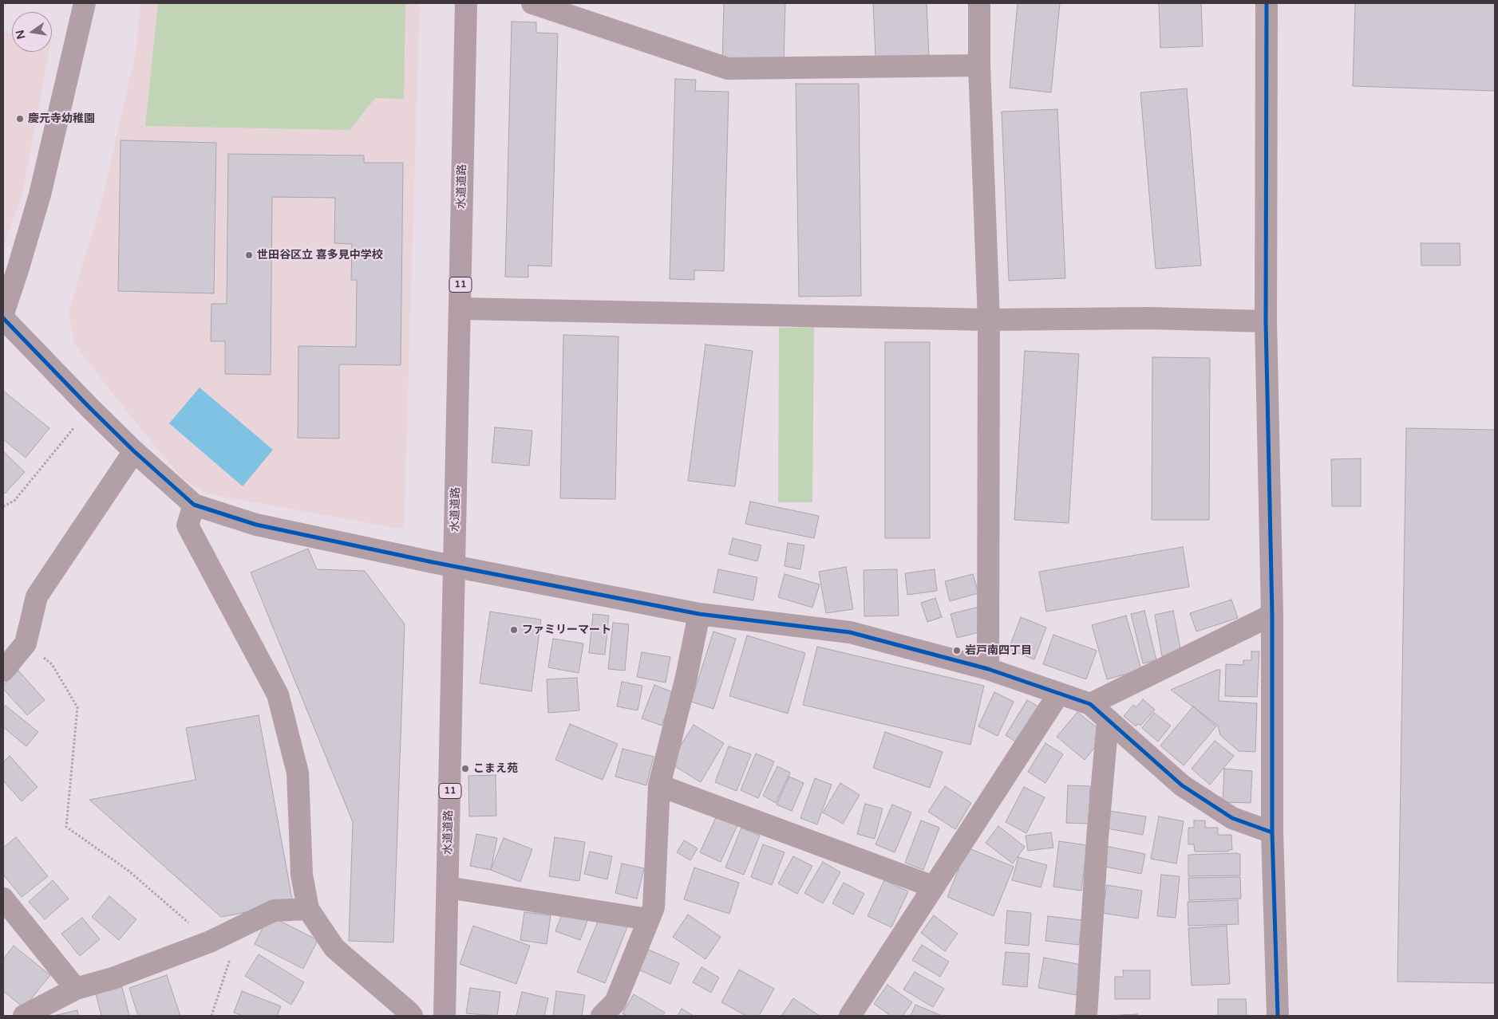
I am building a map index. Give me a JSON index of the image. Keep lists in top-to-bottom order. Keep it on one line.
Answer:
{"streets":{"main road":["水道道路","11"]},"places":["慶元寺幼稚園","世田谷区立 喜多見中学校","ファミリーマート","岩戸南四丁目","こまえ苑"],"north":"left"}
